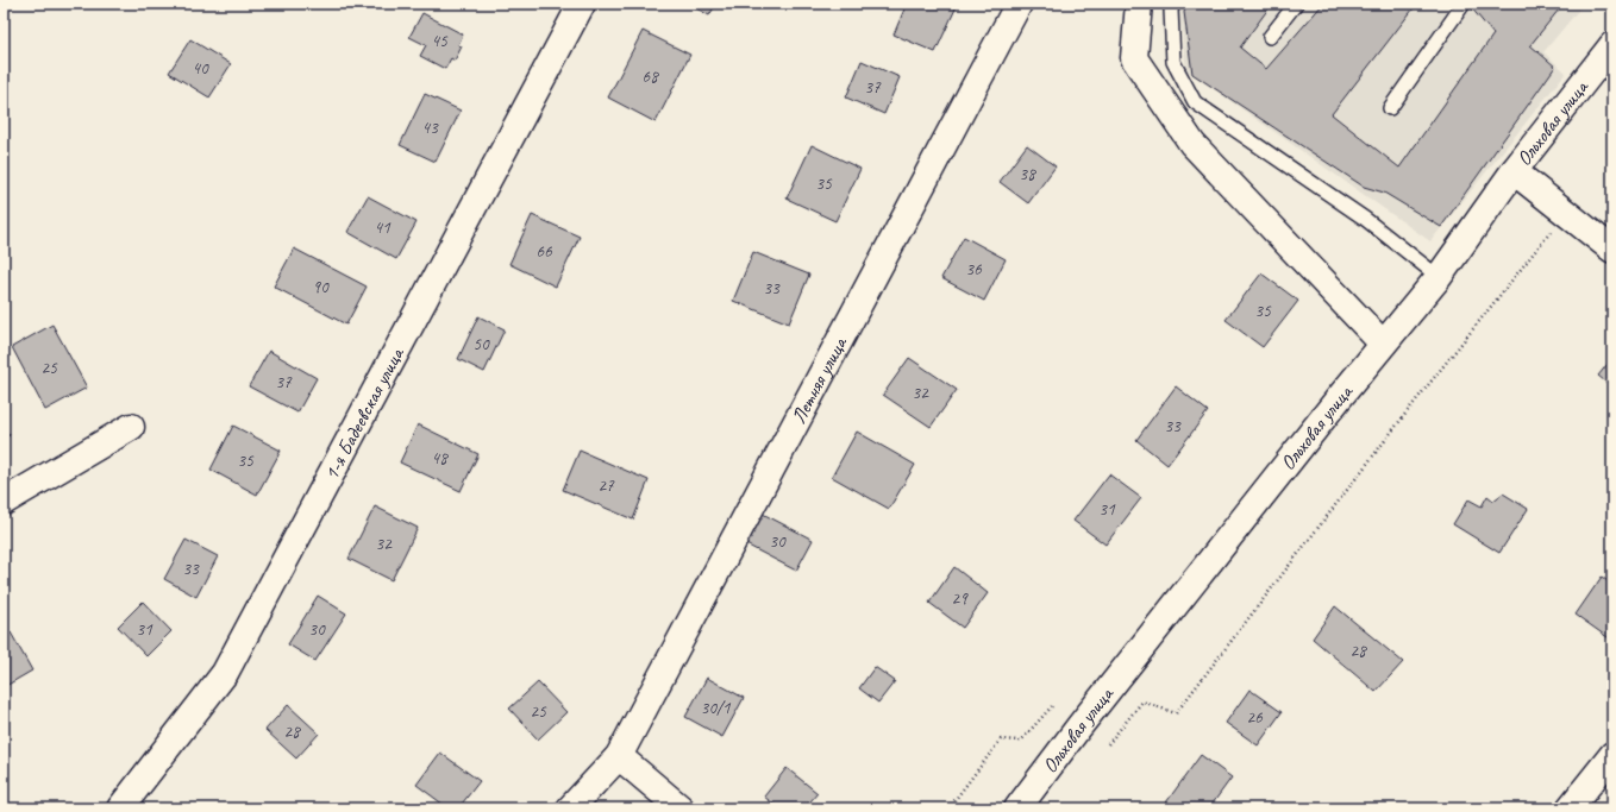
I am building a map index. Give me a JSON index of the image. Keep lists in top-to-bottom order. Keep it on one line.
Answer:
{"streets":{"street":["Ольховая улица","Летняя улица","1-я Бадеевская улица"]},"house_numbers":["45","40","68","37","43","38","35","41","66","36","90","33","35","50","25","37","32","33","48","35","27","31","30","32","33","29","31","30","28","30/1","25","26","28"]}
